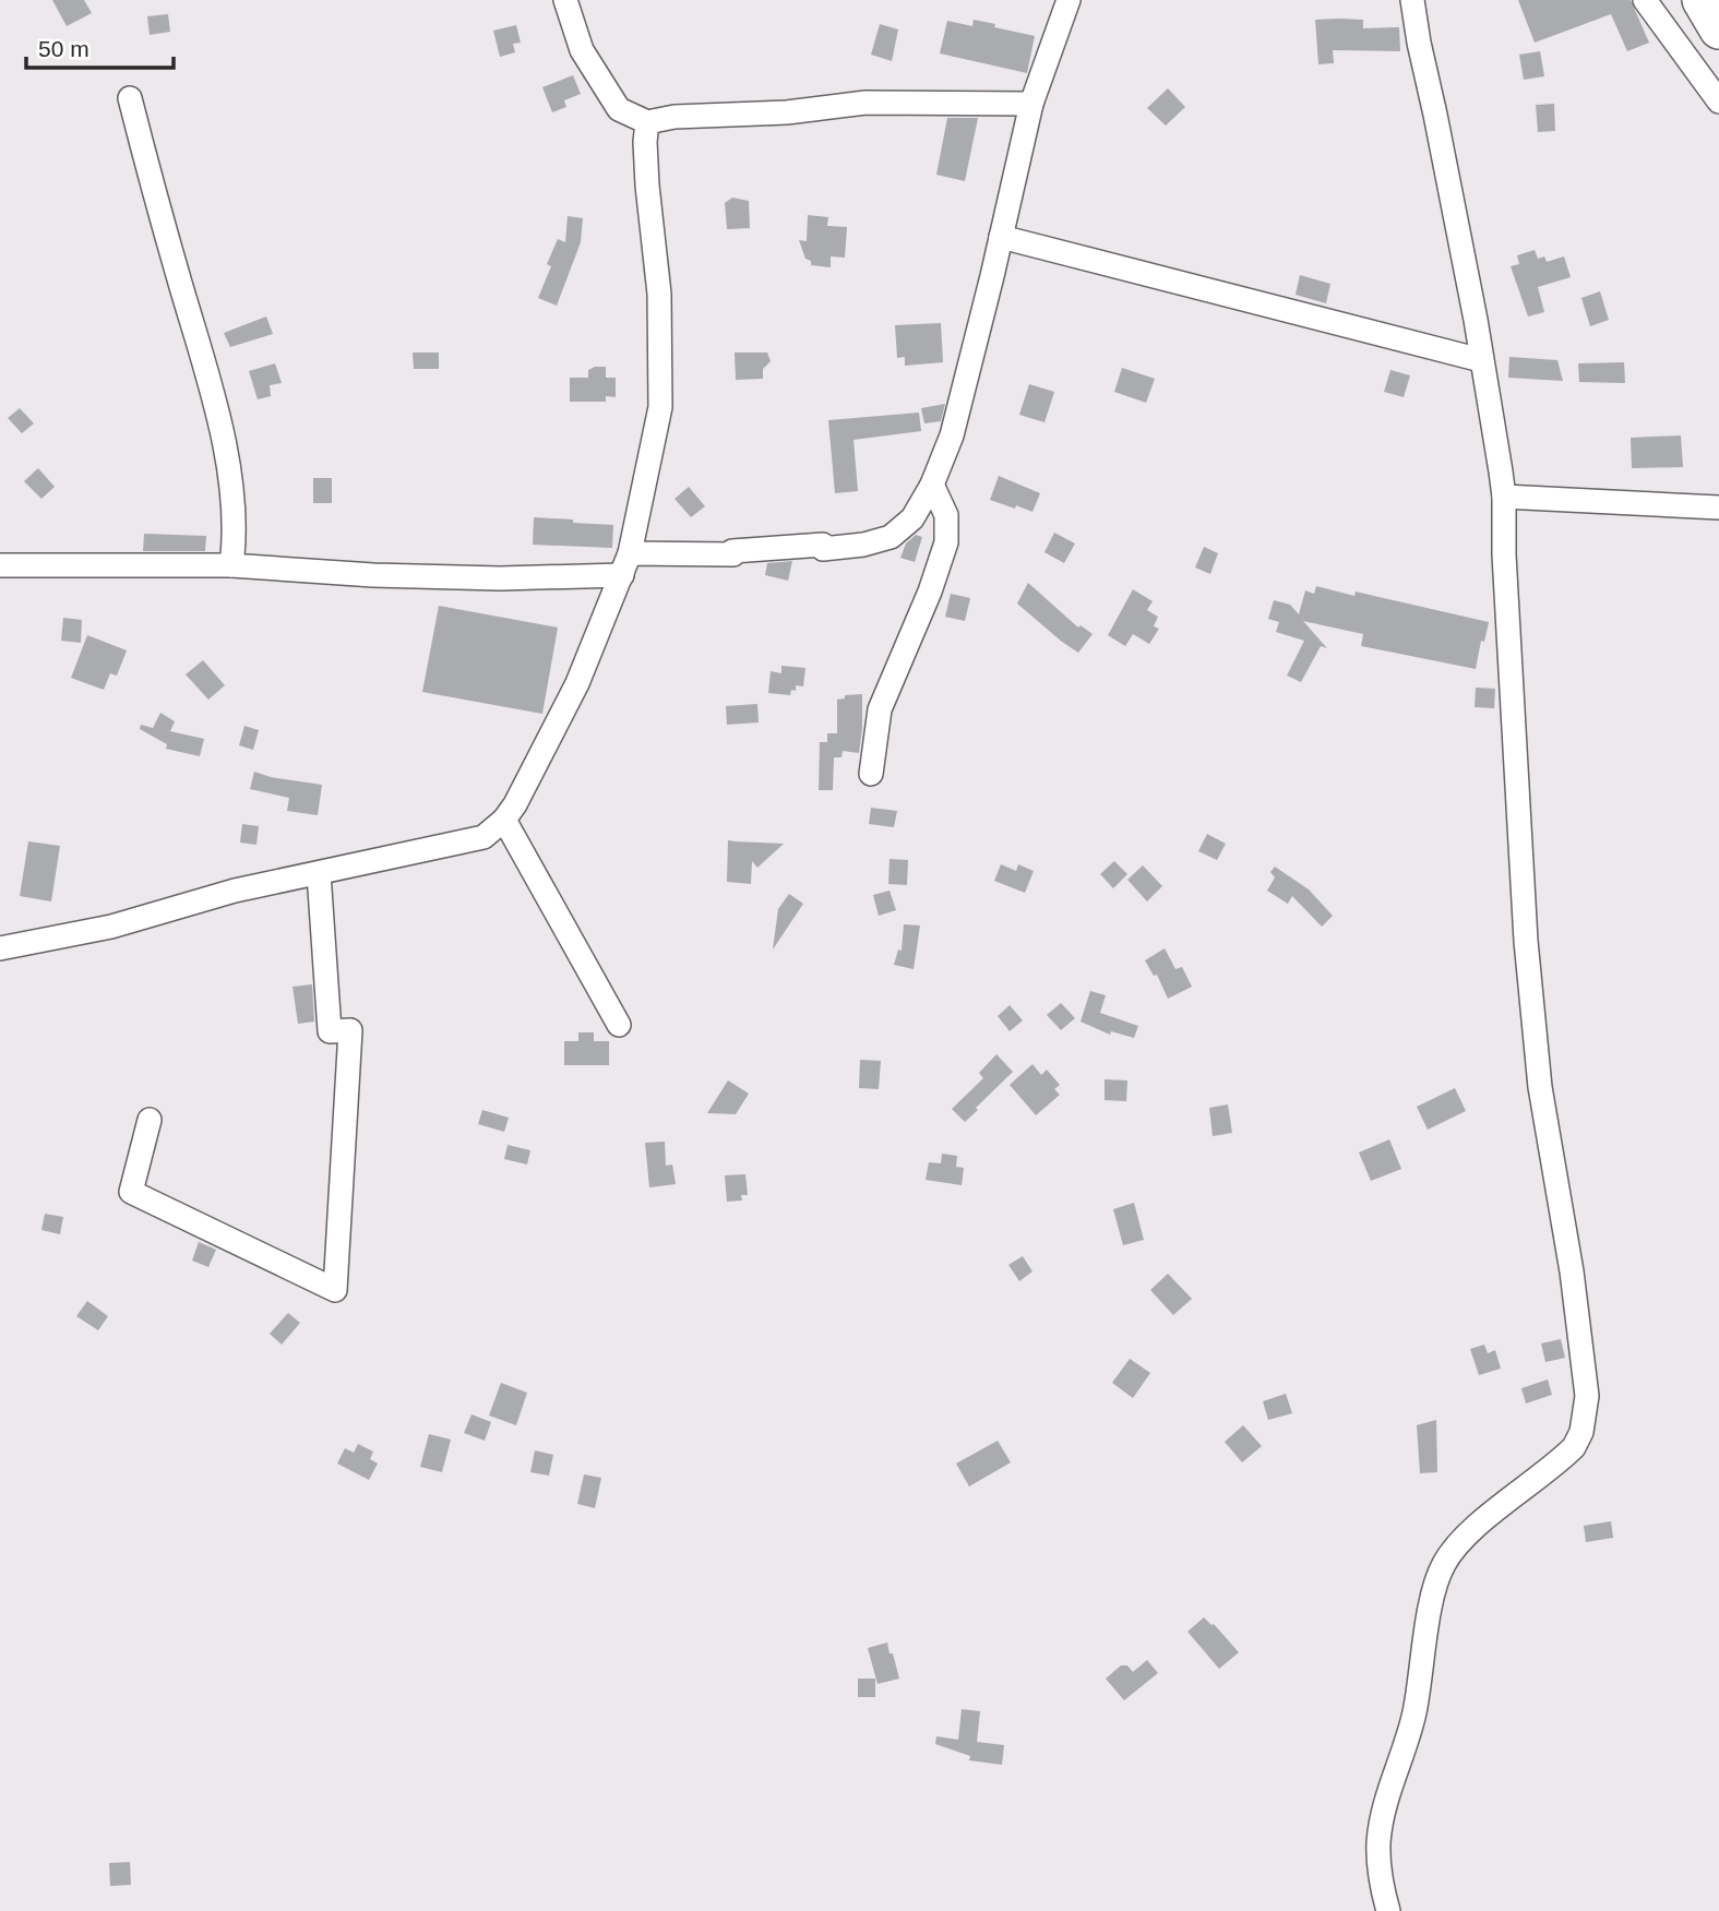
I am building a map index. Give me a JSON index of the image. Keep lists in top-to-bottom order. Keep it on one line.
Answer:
{"scale_bar":"50 m"}
